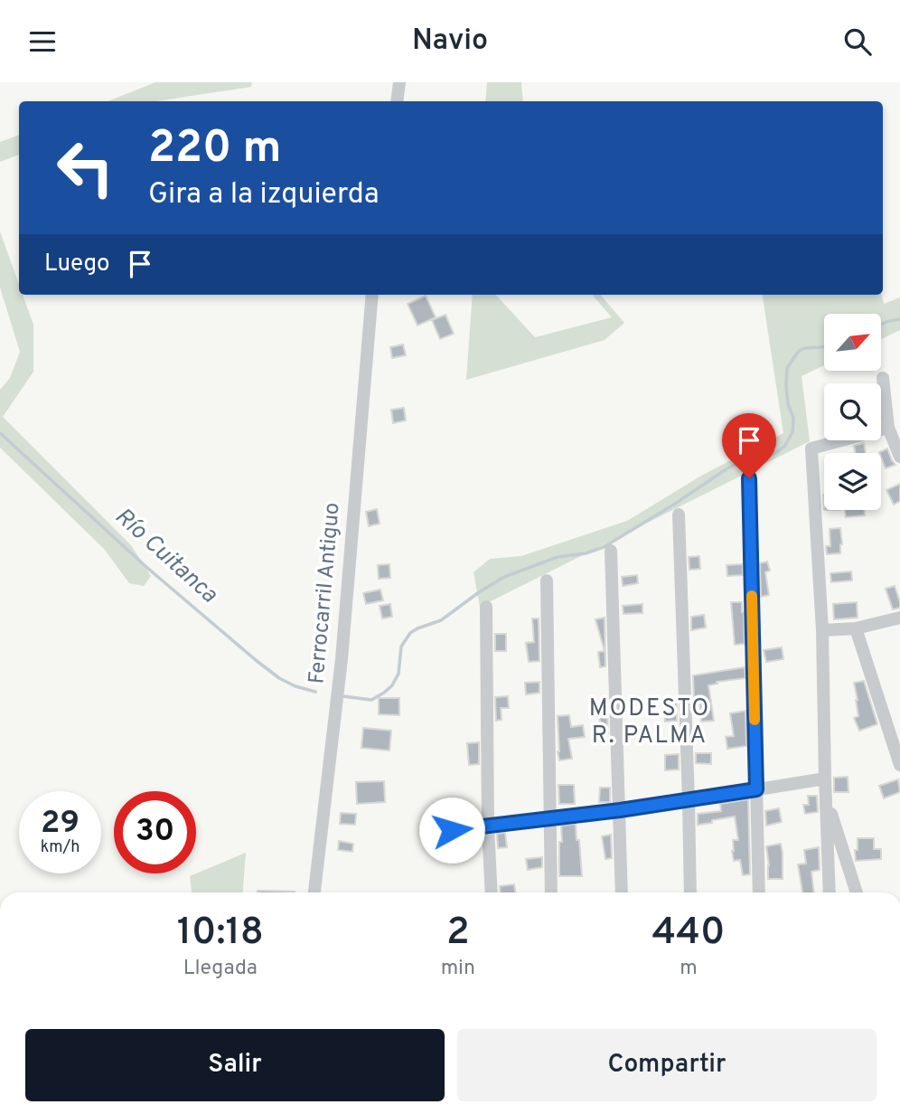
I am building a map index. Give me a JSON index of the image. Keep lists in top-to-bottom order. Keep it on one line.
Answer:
{"streets":{"street":["Ferrocarril Antiguo"]},"districts":["MODESTO R. PALMA"],"water":["Río Cuitanca"],"north":"top right","page":{"header":"Navio","turn":["220 m","Gira a la izquierda"],"then":"Luego","speed":"29 km/h","limit":"30","eta":["10:18","Llegada","2","min","440","m"],"buttons":["Salir","Compartir"]}}
